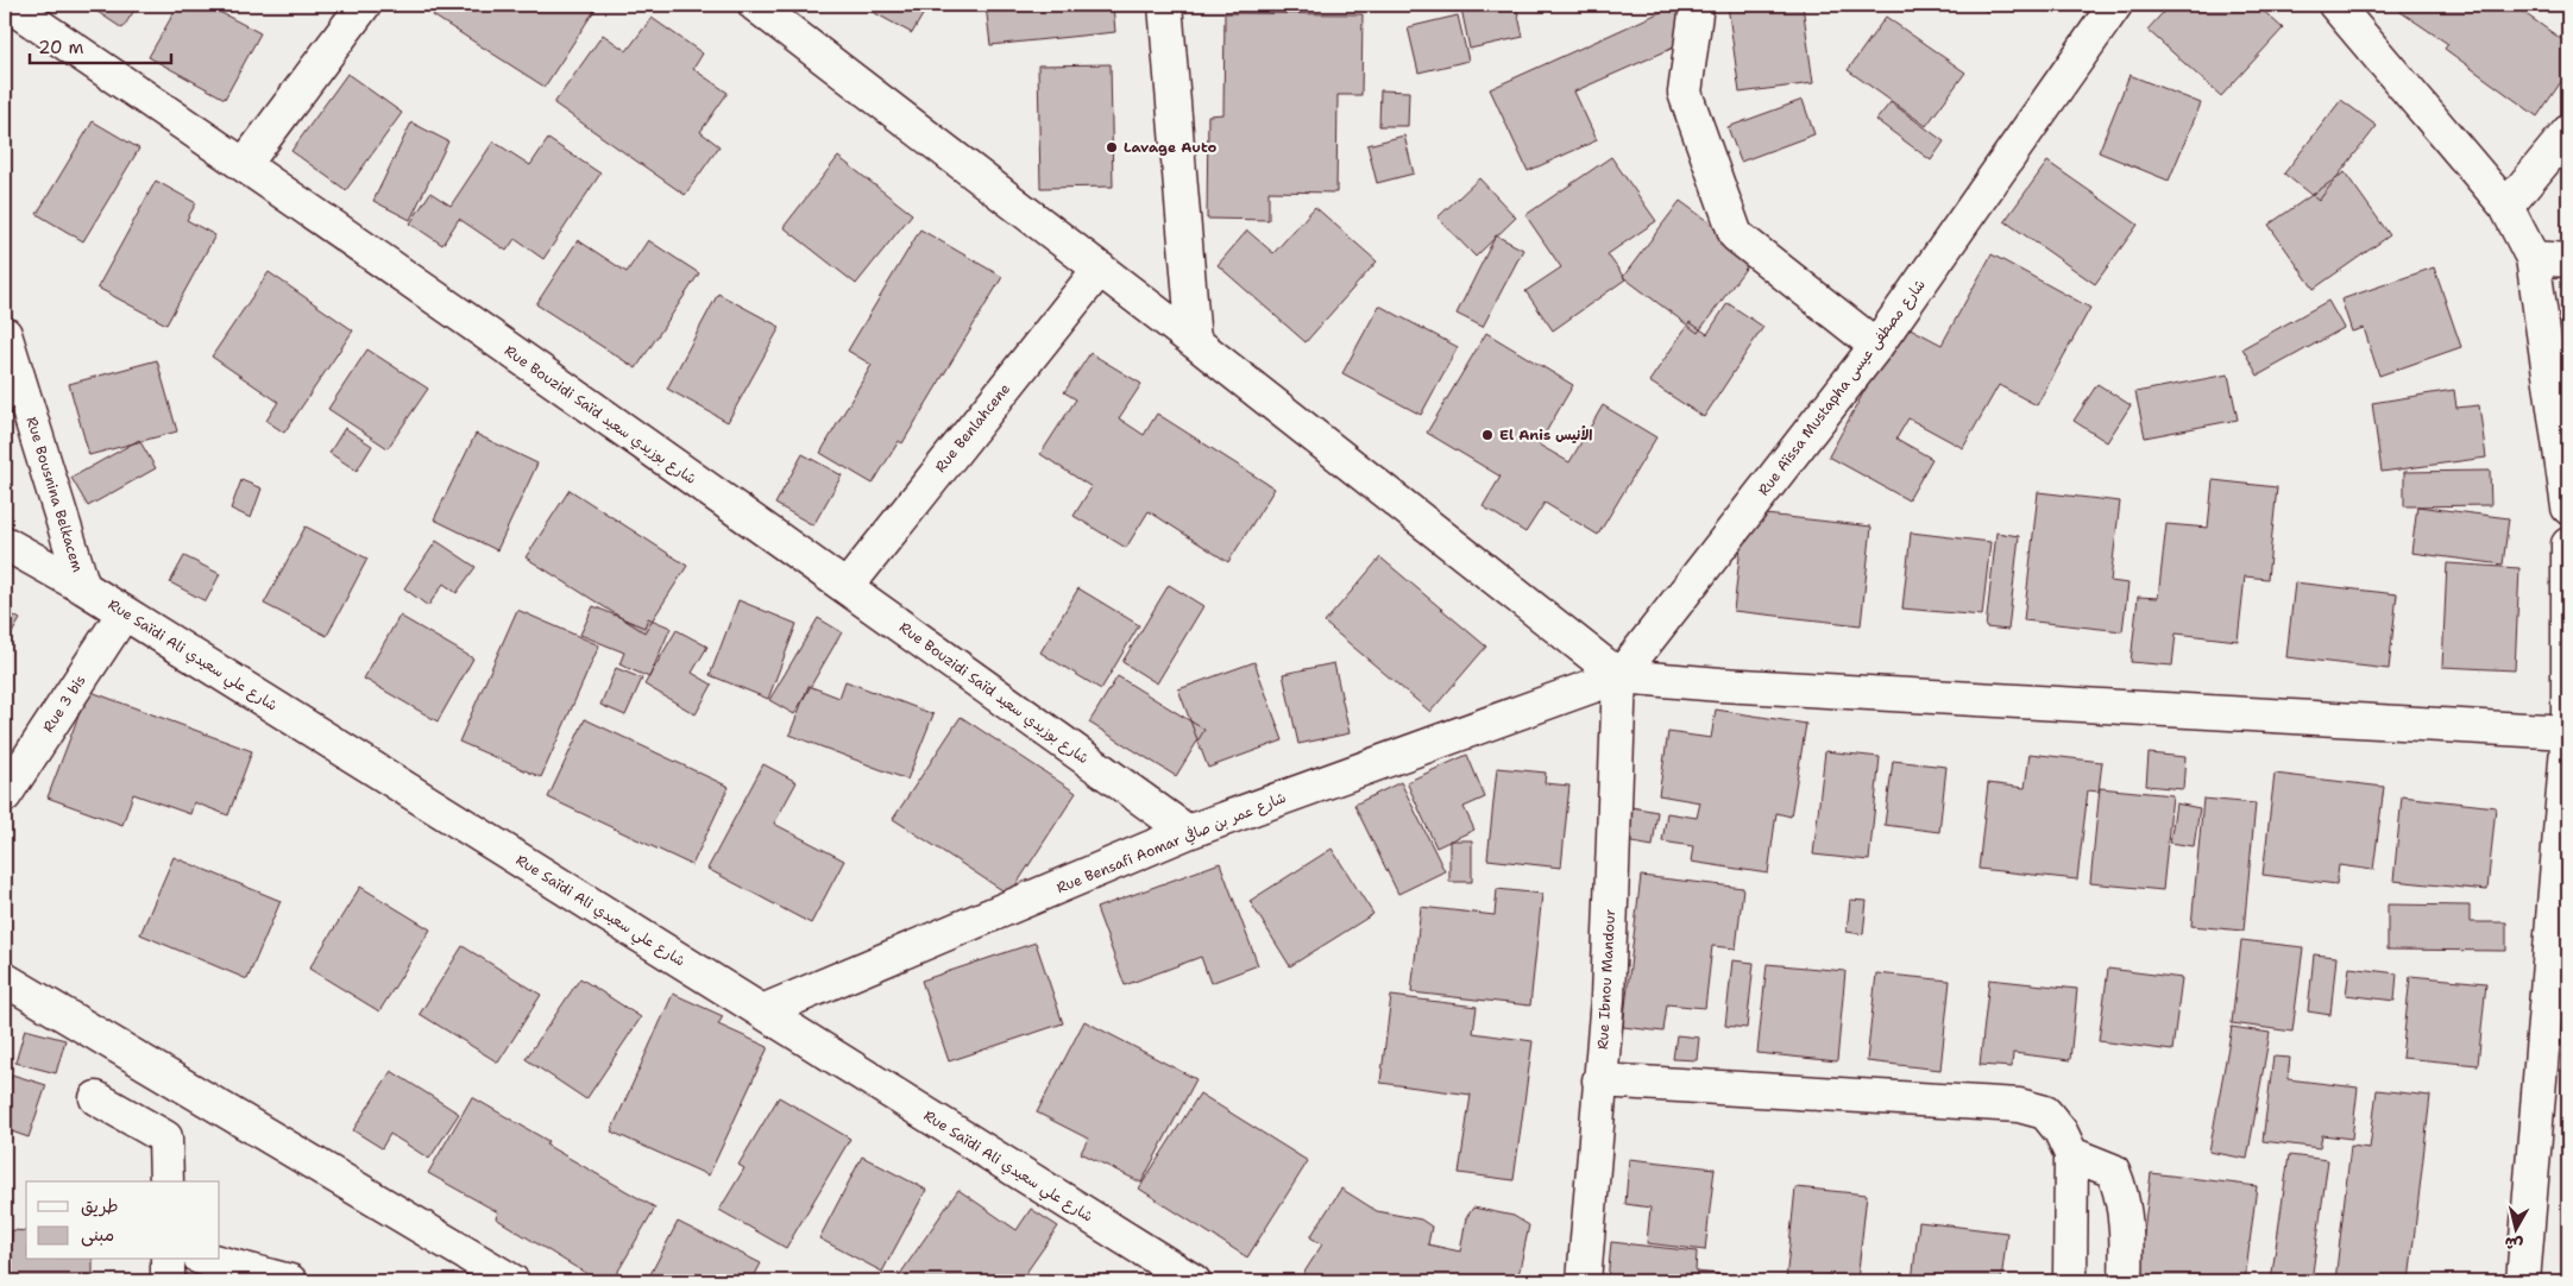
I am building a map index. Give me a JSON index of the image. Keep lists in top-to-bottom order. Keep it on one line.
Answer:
{"streets":{"street":["Rue Aïssa Mustapha شارع مصطفى عيسى","Rue Bouzidi Saïd شارع بوزيدي سعيد","Rue Benlahcene","Rue Bousnina Belkacem","Rue Saïdi Ali شارع علي سعيدي","Rue 3 bis","Rue Bensafi Aomar شارع عمر بن صافي","Rue Ibnou Mandour"]},"crossings":[["Rue Aïssa Mustapha شارع مصطفى عيسى","Rue Bensafi Aomar شارع عمر بن صافي"],["Rue Aïssa Mustapha شارع مصطفى عيسى","Rue Ibnou Mandour"],["Rue Bouzidi Saïd شارع بوزيدي سعيد","Rue Benlahcene"],["Rue Bouzidi Saïd شارع بوزيدي سعيد","Rue Bensafi Aomar شارع عمر بن صافي"],["Rue Bousnina Belkacem","Rue Saïdi Ali شارع علي سعيدي"],["Rue Saïdi Ali شارع علي سعيدي","Rue 3 bis"],["Rue Saïdi Ali شارع علي سعيدي","Rue Bensafi Aomar شارع عمر بن صافي"],["Rue Bensafi Aomar شارع عمر بن صافي","Rue Ibnou Mandour"]],"places":["Lavage Auto","El Anis الأنيس"],"legend":["طريق","مبنى"],"scale_bar":"20 m","north":"bottom"}
